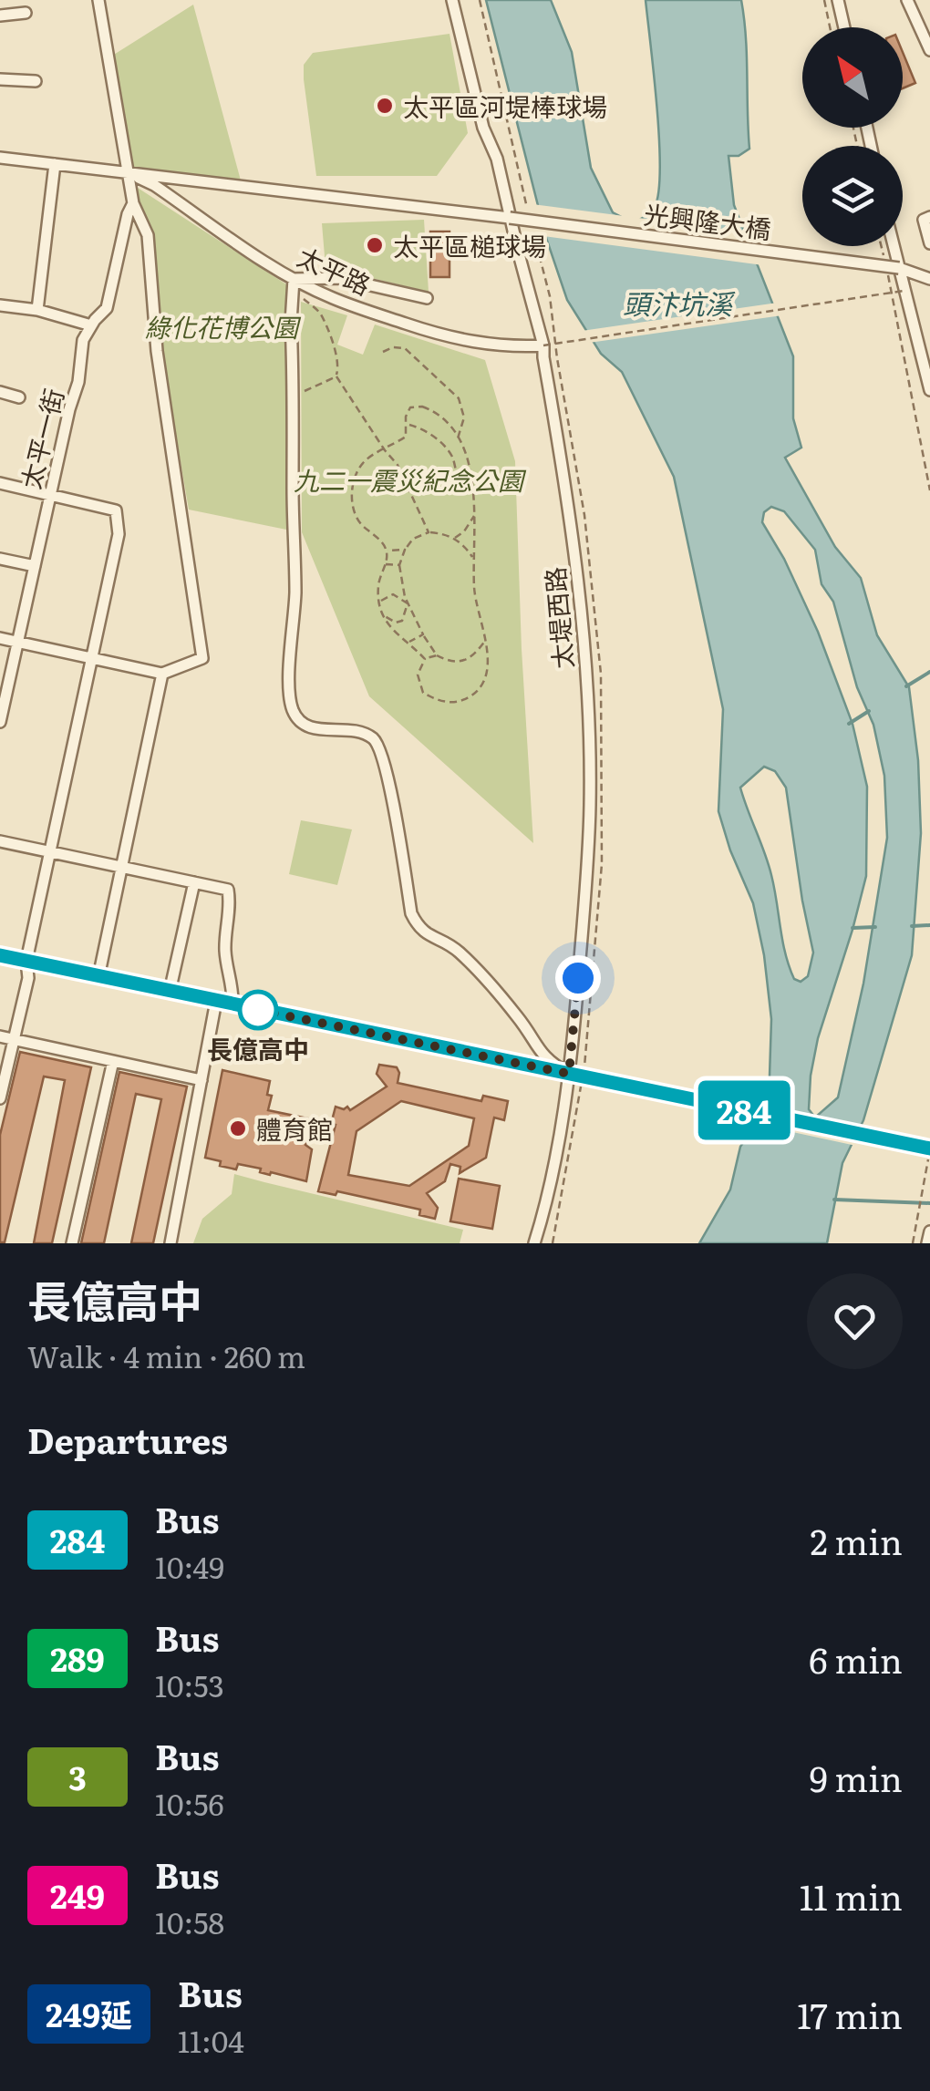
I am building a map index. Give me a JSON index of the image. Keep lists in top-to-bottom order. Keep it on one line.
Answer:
{"streets":{"street":["光興隆大橋","太平路","太平一街","太堤西路"]},"crossings":[["光興隆大橋","太平路"],["光興隆大橋","太堤西路"],["太平路","太平一街"],["太平路","太堤西路"]],"water":["頭汴坑溪"],"parks":["綠化花博公園","九二一震災紀念公園"],"places":["太平區河堤棒球場","太平區槌球場","長億高中","體育館"],"lines":["bus line 284"],"north":"top left","page":{"on_map":"284","heading":[["長億高中","Walk · 4 min · 260 m"],"Departures"],"list":[{"mark":"284","name":"Bus","note":"10:49","value":"2 min"},{"mark":"289","name":"Bus","note":"10:53","value":"6 min"},{"mark":"3","name":"Bus","note":"10:56","value":"9 min"},{"mark":"249","name":"Bus","note":"10:58","value":"11 min"},{"mark":"249延","name":"Bus","note":"11:04","value":"17 min"}]}}
